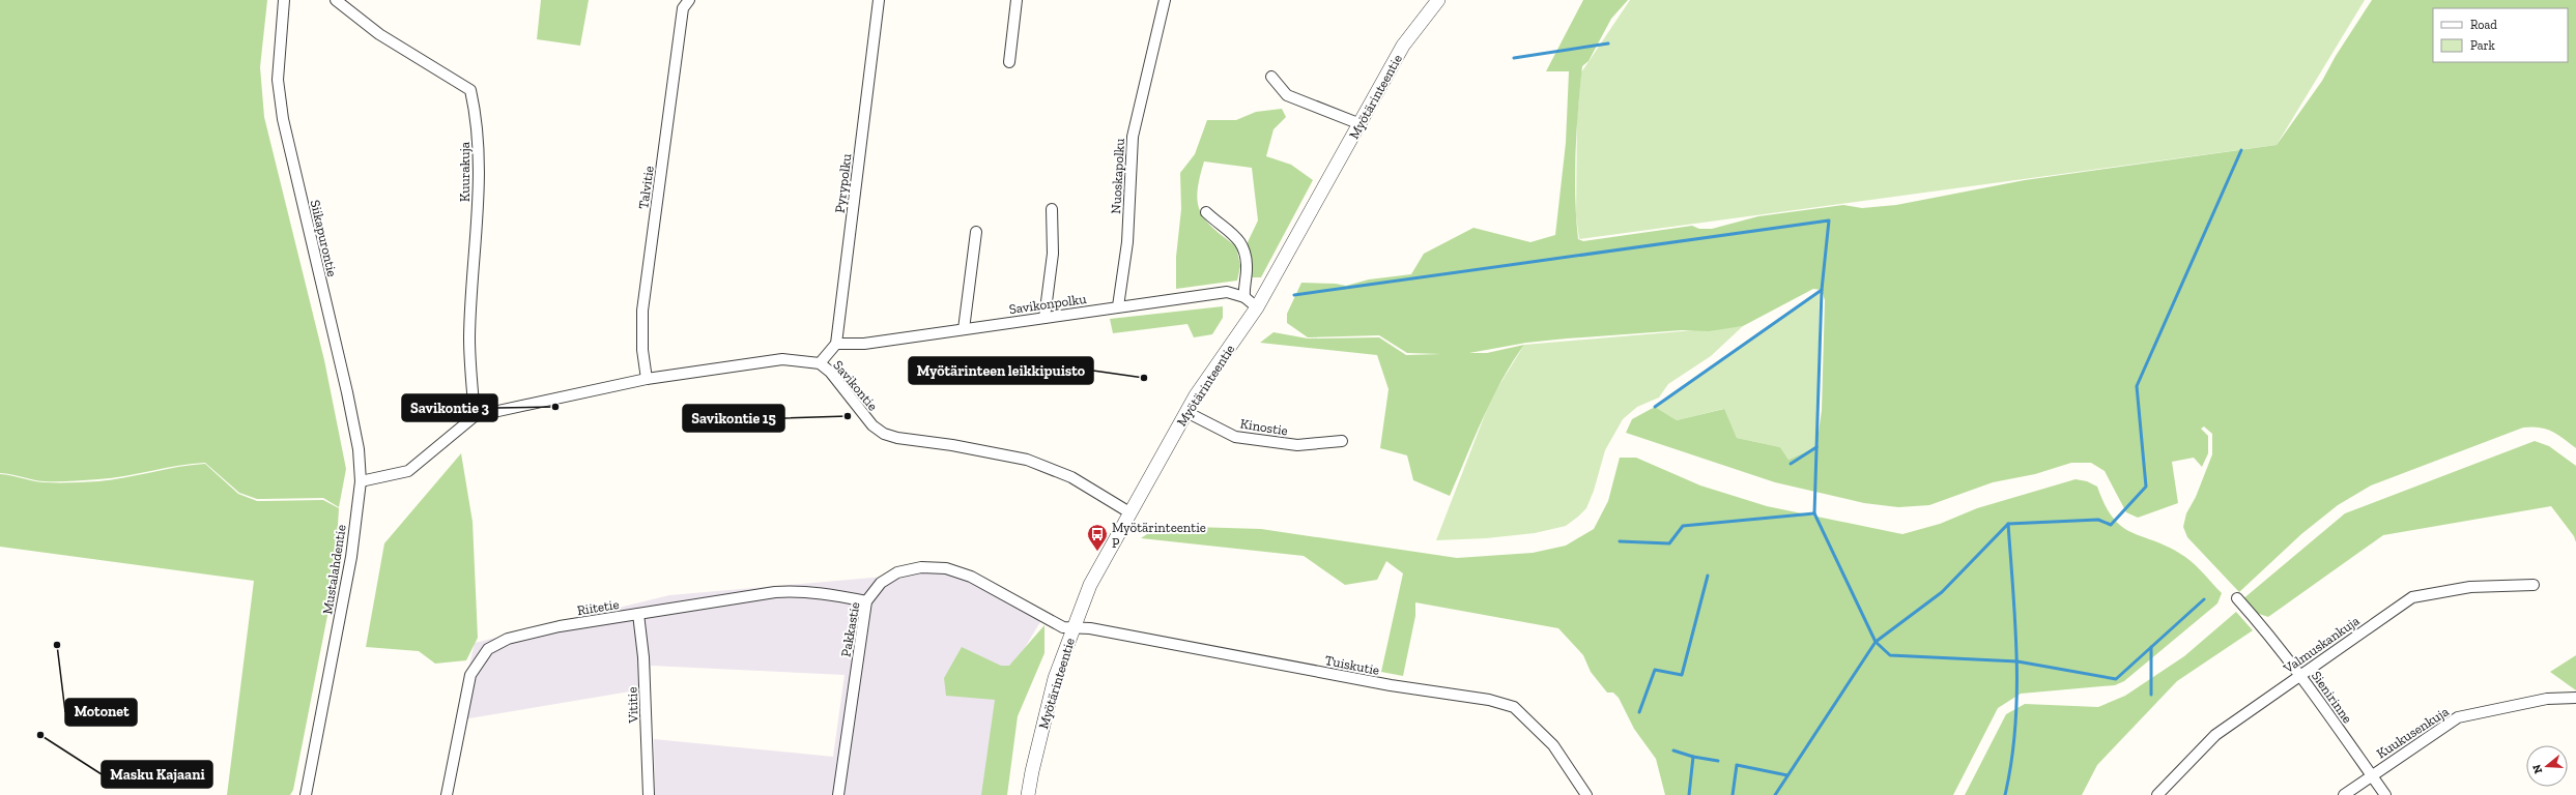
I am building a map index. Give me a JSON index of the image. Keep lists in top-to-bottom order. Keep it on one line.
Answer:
{"streets":{"street":["Myötärinteentie","Kuurakuja","Nuoskapolku","Pyrypolku","Talvitie","Siikapurontie","Savikonpolku","Savikontie","Kinostie","Mustalahdentie","Riitetie","Pakkastie","Valmuskankuja","Tuiskutie","Sienirinne","Vititie","Kuukusenkuja"]},"crossings":[["Myötärinteentie","Savikonpolku"],["Myötärinteentie","Savikontie"],["Myötärinteentie","Kinostie"],["Myötärinteentie","Pakkastie"],["Myötärinteentie","Tuiskutie"],["Kuurakuja","Savikontie"],["Nuoskapolku","Savikonpolku"],["Pyrypolku","Savikonpolku"],["Talvitie","Savikontie"],["Siikapurontie","Mustalahdentie"],["Riitetie","Pakkastie"],["Riitetie","Vititie"],["Pakkastie","Tuiskutie"],["Valmuskankuja","Sienirinne"],["Sienirinne","Kuukusenkuja"]],"places":{"other":["Myötärinteen leikkipuisto","Savikontie 3","Savikontie 15","Motonet","Masku Kajaani"],"bus stop":["Myötärinteentie P"]},"legend":["Road","Park"],"north":"left"}
